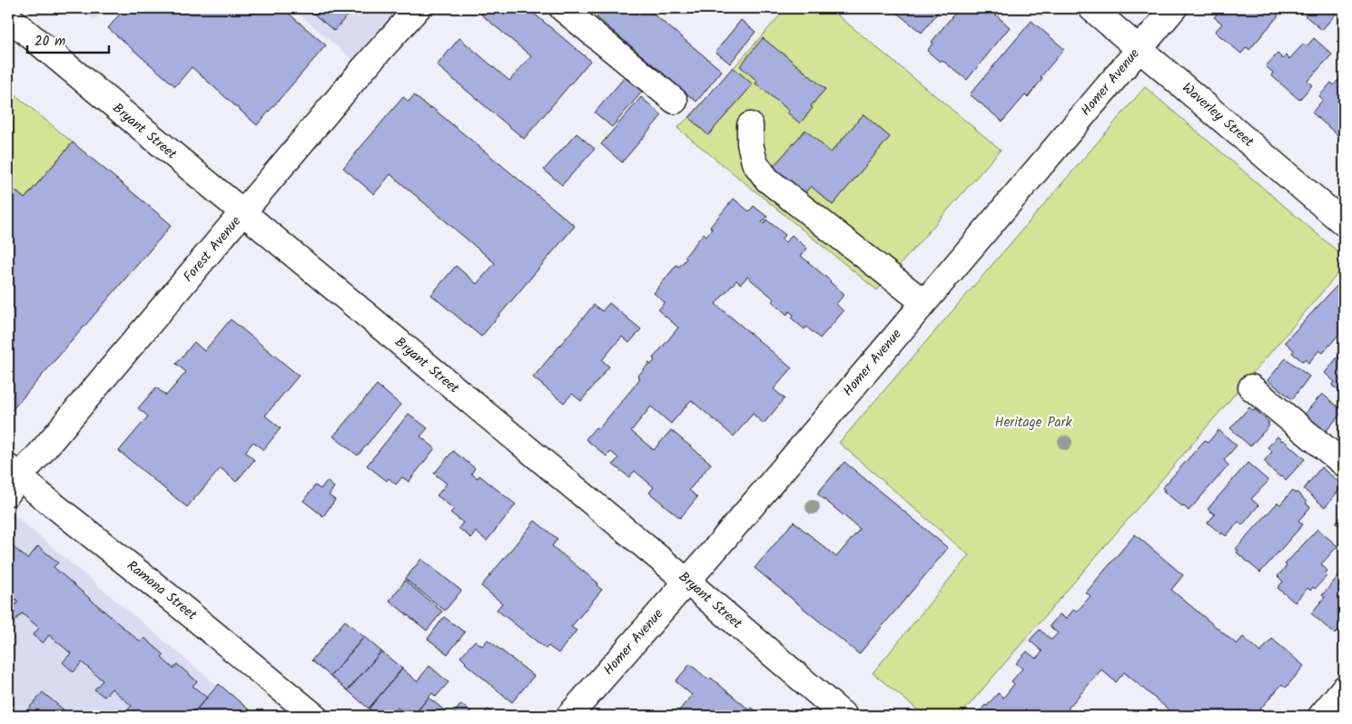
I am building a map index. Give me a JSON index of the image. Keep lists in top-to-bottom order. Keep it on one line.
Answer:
{"streets":{"street":["Homer Avenue","Waverley Street","Bryant Street","Forest Avenue","Ramona Street"]},"crossings":[["Homer Avenue","Waverley Street"],["Homer Avenue","Bryant Street"],["Bryant Street","Forest Avenue"],["Forest Avenue","Ramona Street"]],"parks":["Heritage Park"],"scale_bar":"20 m"}
